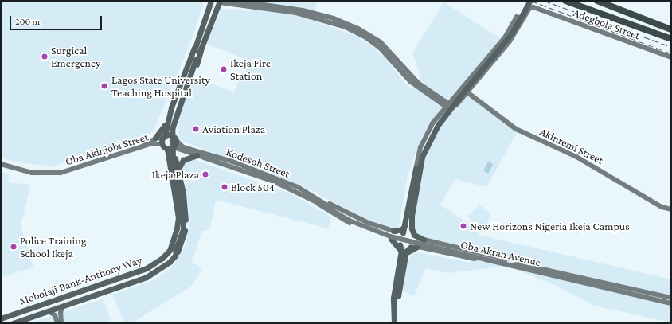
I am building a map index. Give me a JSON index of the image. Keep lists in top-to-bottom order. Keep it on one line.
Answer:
{"streets":{"main road":["Mobolaji Bank-Anthony Way"],"street":["Adegbola Street","Akinremi Street","Oba Akinjobi Street","Kodesoh Street","Oba Akran Avenue"]},"crossings":[["Kodesoh Street","Oba Akran Avenue"]],"places":["Surgical Emergency","Ikeja Fire Station","Lagos State University Teaching Hospital","Aviation Plaza","Ikeja Plaza","Block 504","New Horizons Nigeria Ikeja Campus","Police Training School Ikeja"],"scale_bar":"200 m"}
